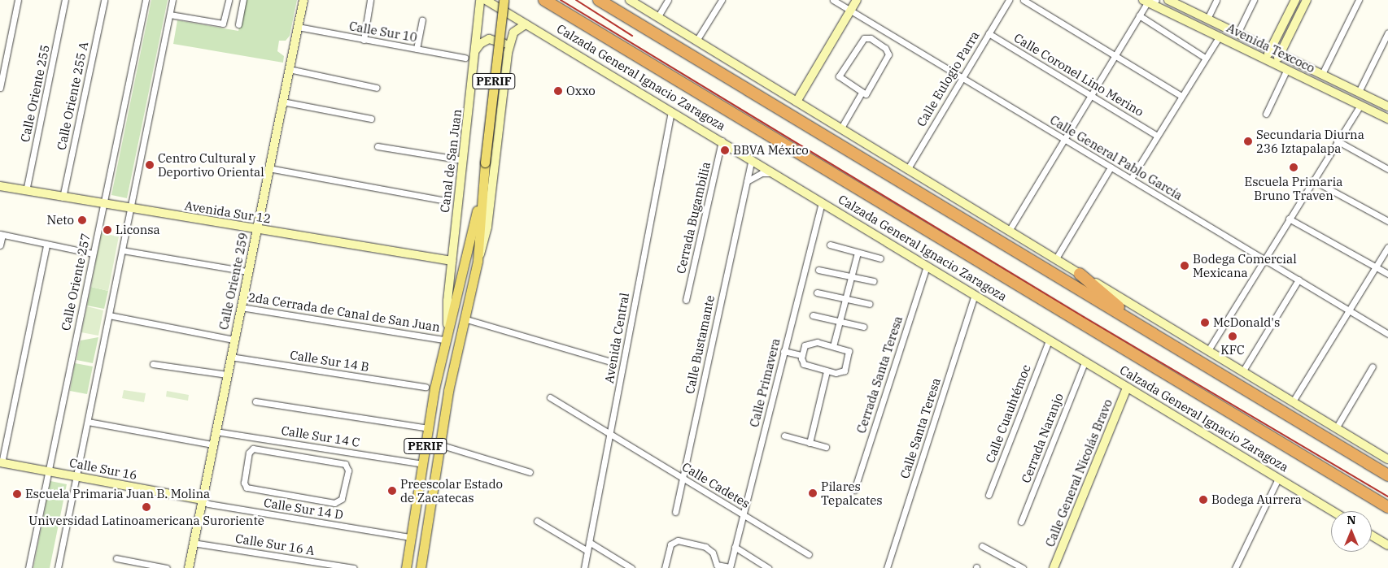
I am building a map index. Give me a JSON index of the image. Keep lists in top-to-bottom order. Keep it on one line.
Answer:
{"streets":{"highway":["Calzada General Ignacio Zaragoza"],"main road":["Avenida Texcoco","PERIF","Canal de San Juan","Avenida Sur 12","Calle Oriente 259","Calle Sur 16","Calle General Nicolás Bravo"],"street":["Calle Sur 10","Calle Coronel Lino Merino","Calle Eulogio Parra","Calle Oriente 255","Calle Oriente 255 A","Calle General Pablo García","Cerrada Bugambilia","Calle Oriente 257","2da Cerrada de Canal de San Juan","Avenida Central","Calle Bustamante","Calle Sur 14 B","Cerrada Santa Teresa","Calle Primavera","Calle Cuauhtémoc","Calle Santa Teresa","Calle Sur 14 C","Cerrada Naranjo","Calle Cadetes","Calle Sur 14 D","Calle Sur 16 A"]},"crossings":[["Calle Sur 10","Calle Oriente 259"],["Calle Coronel Lino Merino","Calle Eulogio Parra"],["Calzada General Ignacio Zaragoza","Canal de San Juan"],["Calzada General Ignacio Zaragoza","Cerrada Bugambilia"],["Calzada General Ignacio Zaragoza","Avenida Central"],["Calzada General Ignacio Zaragoza","Calle Bustamante"],["Calzada General Ignacio Zaragoza","Cerrada Santa Teresa"],["Calzada General Ignacio Zaragoza","Calle Primavera"],["Calzada General Ignacio Zaragoza","Calle Cuauhtémoc"],["Calzada General Ignacio Zaragoza","Calle Santa Teresa"],["Calzada General Ignacio Zaragoza","Cerrada Naranjo"],["Calzada General Ignacio Zaragoza","Calle General Nicolás Bravo"],["Calle Eulogio Parra","Calle General Pablo García"],["Calle Oriente 255","Avenida Sur 12"],["Calle Oriente 255 A","Avenida Sur 12"],["Canal de San Juan","Avenida Sur 12"],["Canal de San Juan","2da Cerrada de Canal de San Juan"],["Canal de San Juan","Calle Sur 14 C"],["Canal de San Juan","Calle Sur 14 D"],["Avenida Sur 12","Calle Oriente 259"],["Avenida Sur 12","Calle Oriente 257"],["Calle Oriente 259","2da Cerrada de Canal de San Juan"],["Calle Oriente 259","Calle Sur 14 B"],["Calle Oriente 259","Calle Sur 14 C"],["Calle Oriente 259","Calle Sur 16"],["Calle Oriente 259","Calle Sur 14 D"],["Calle Oriente 259","Calle Sur 16 A"],["Calle Oriente 257","Calle Sur 16"],["Avenida Central","Calle Cadetes"],["Calle Bustamante","Calle Cadetes"],["Calle Primavera","Calle Cadetes"],["Calle Sur 16","Calle Sur 14 D"]],"places":["Oxxo","Secundaria Diurna 236 Iztapalapa","BBVA México","Centro Cultural y Deportivo Oriental","Escuela Primaria Bruno Traven","Neto","Liconsa","Bodega Comercial Mexicana","McDonald's","KFC","Preescolar Estado de Zacatecas","Pilares Tepalcates","Escuela Primaria Juan B. Molina","Bodega Aurrera","Universidad Latinoamericana Suroriente"],"north":"top"}
